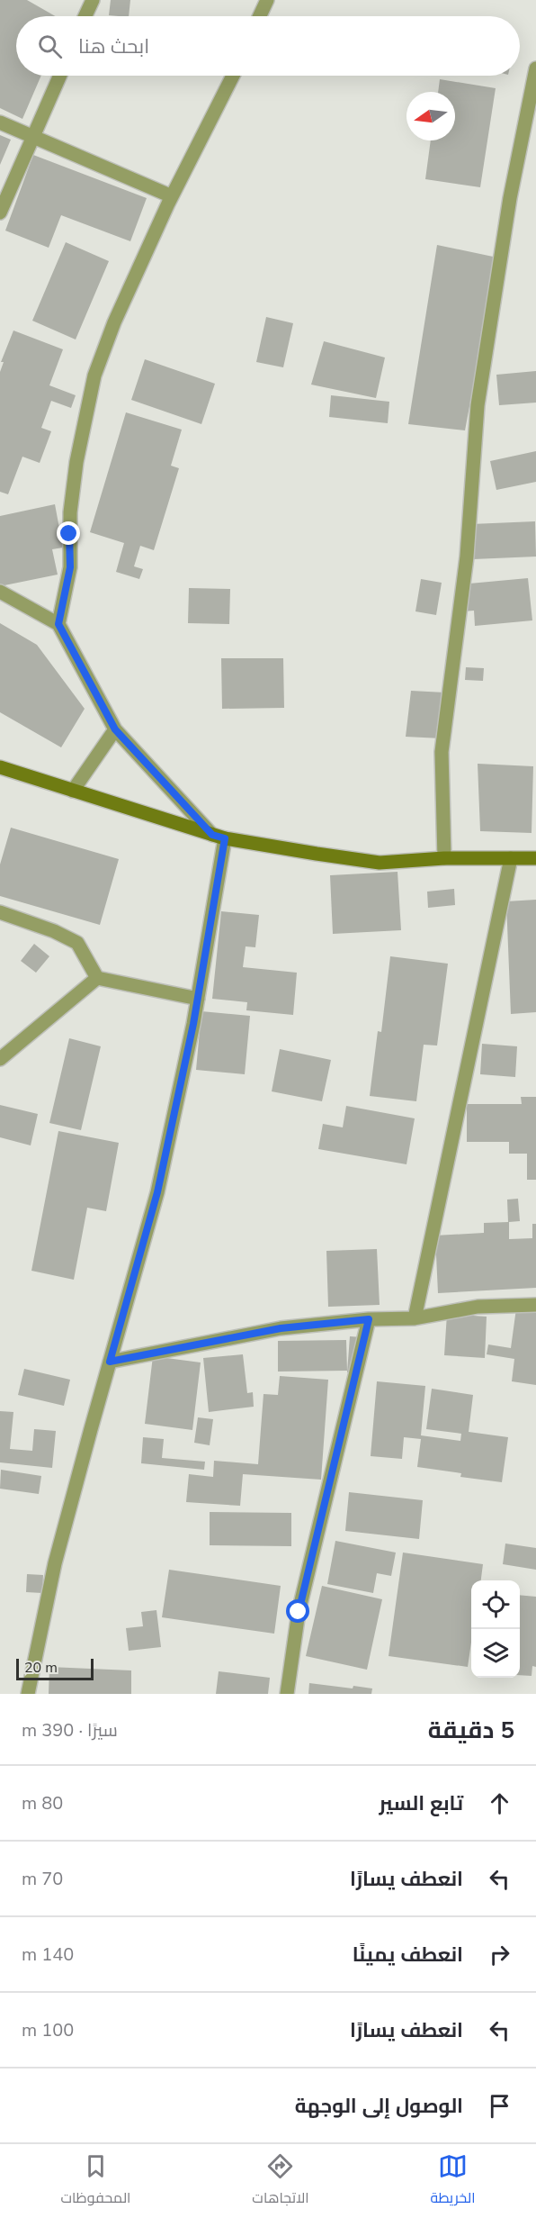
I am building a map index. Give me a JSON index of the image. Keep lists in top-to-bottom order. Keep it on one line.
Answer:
{"scale_bar":"20 m","north":"left","page":{"search":"ابحث هنا","scale":"20 m","heading":["5 دقيقة","سيرًا · 390 m"],"list":[["تابع السير","80 m"],["انعطف يسارًا","70 m"],["انعطف يمينًا","140 m"],["انعطف يسارًا","100 m"],"الوصول إلى الوجهة"],"nav":["الخريطة","الاتجاهات","المحفوظات"]}}
